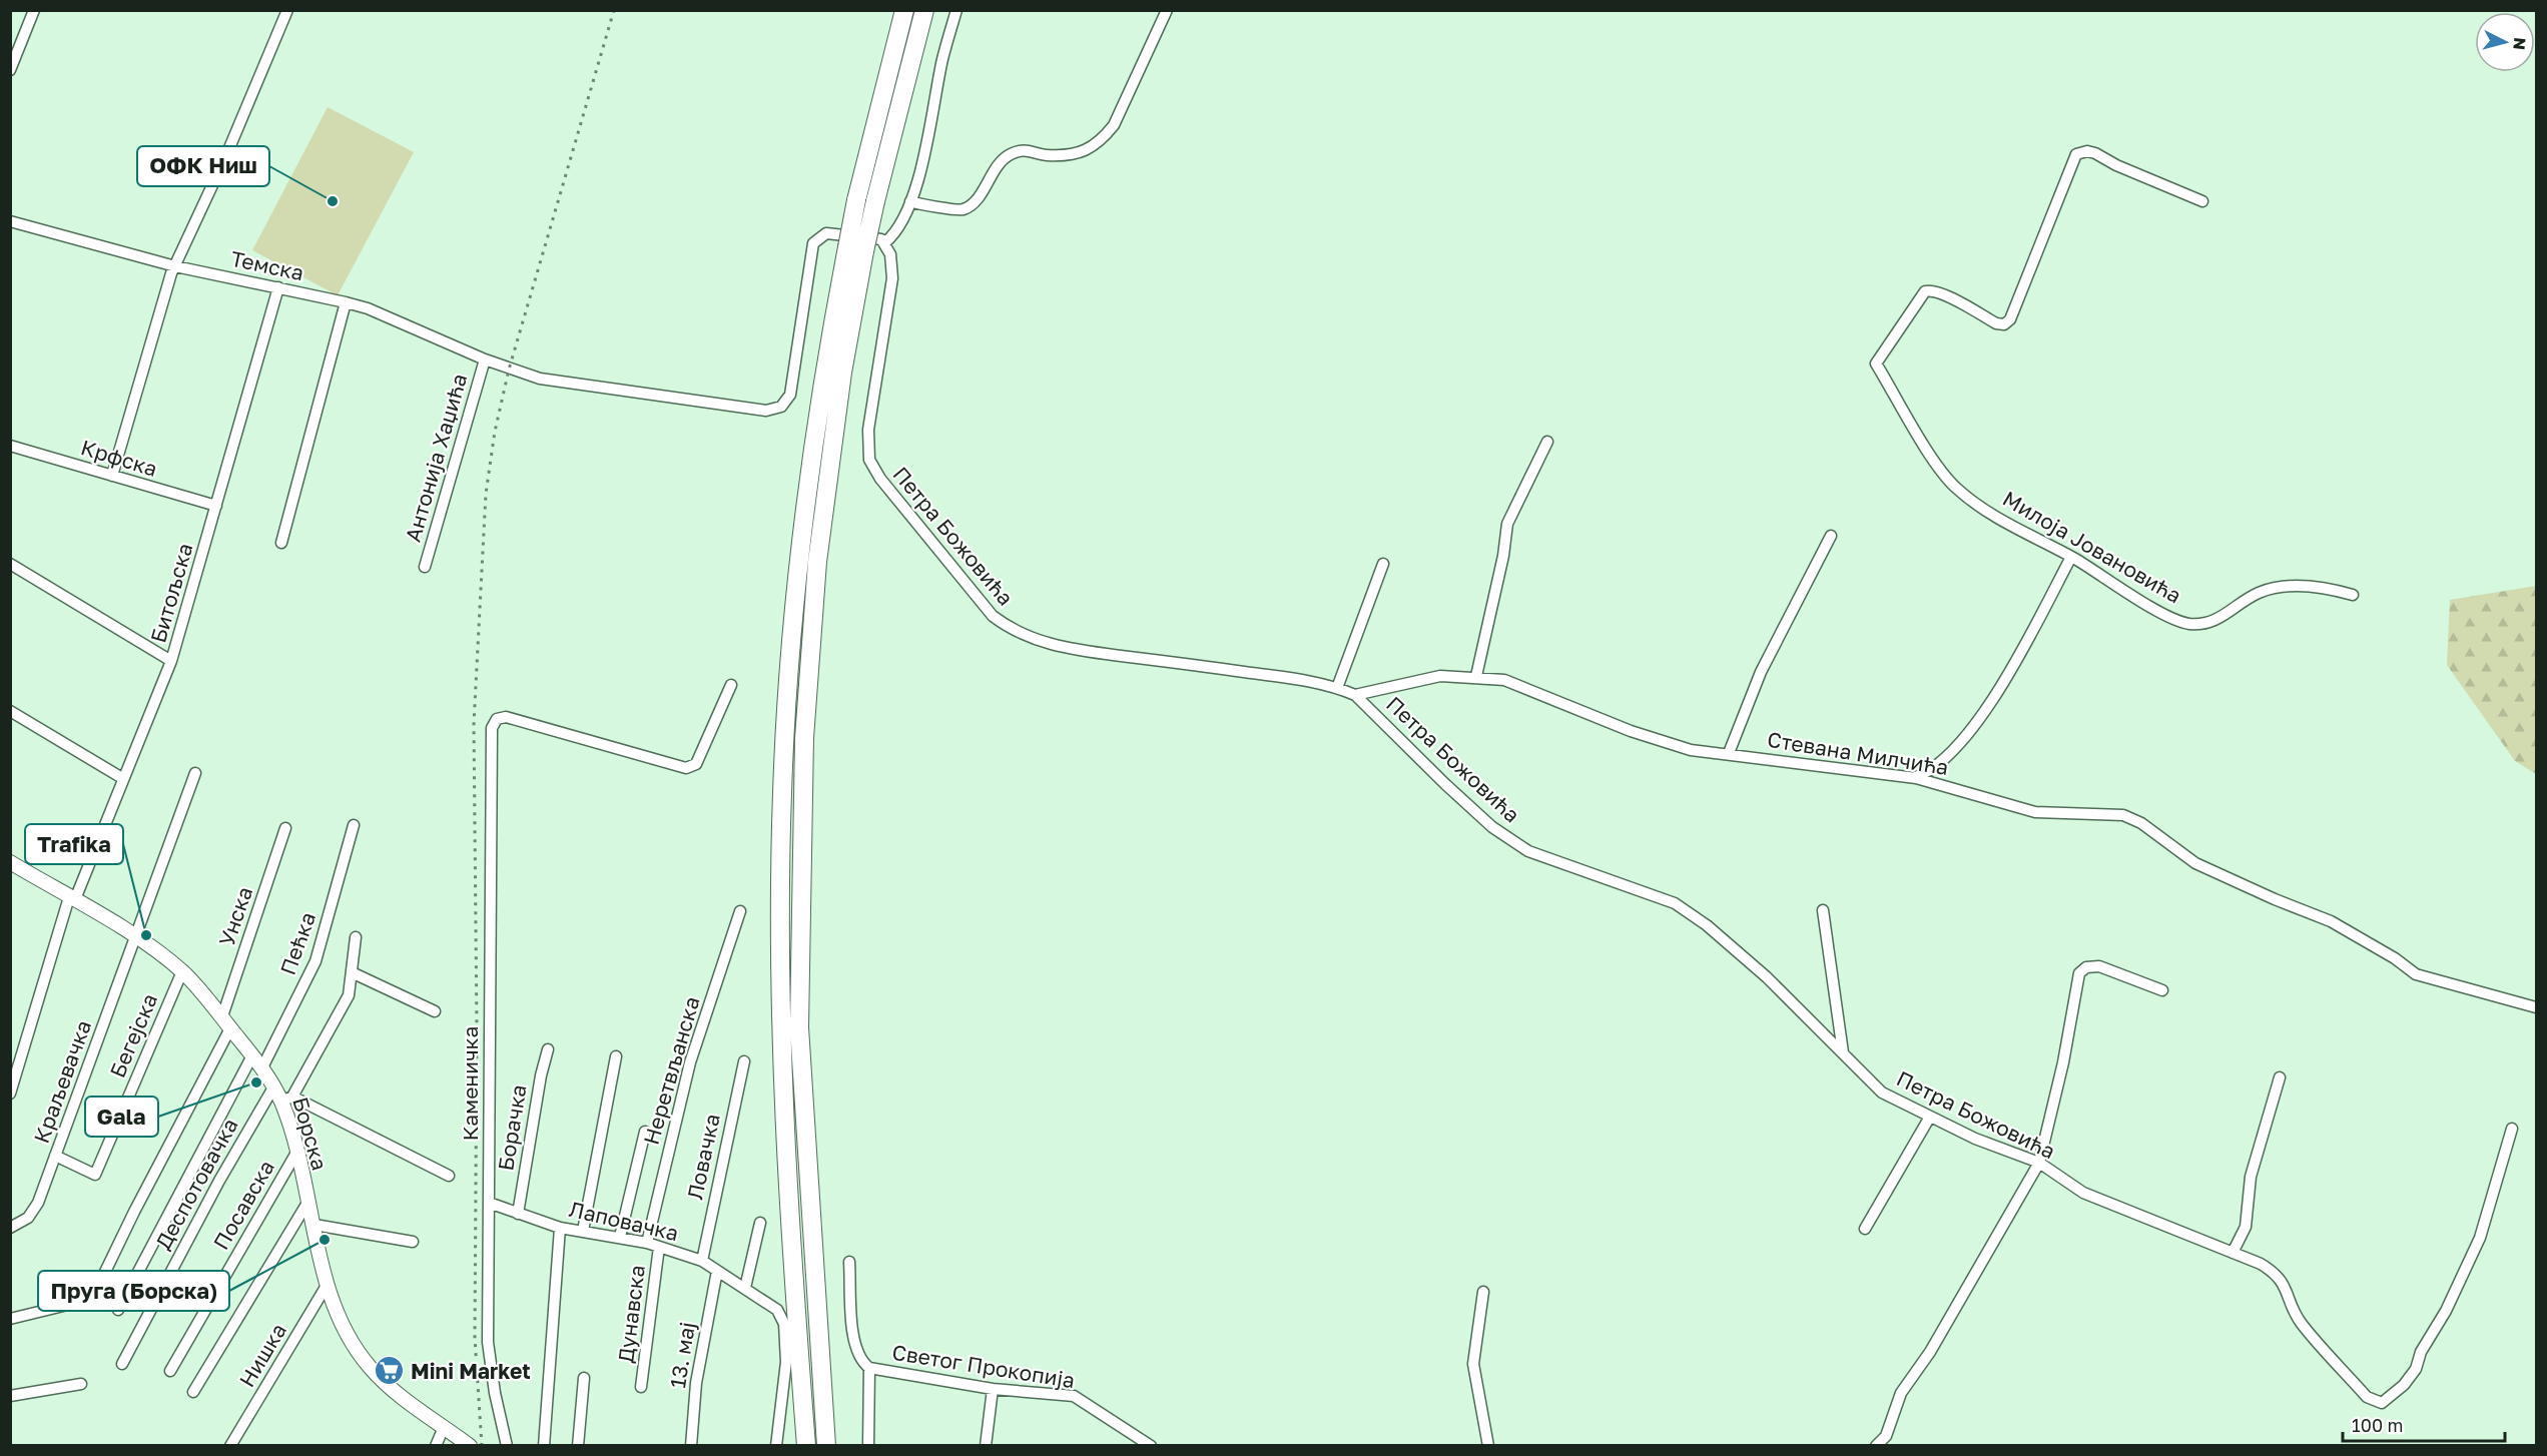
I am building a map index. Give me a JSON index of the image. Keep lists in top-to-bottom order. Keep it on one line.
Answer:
{"streets":{"street":["Темска","Крфска","Антонија Хаџића","Петра Божовића","Милоја Јовановића","Битољска","Стевана Милчића","Унска","Пећка","Бегејска","Неретвљанска","Краљевачка","Каменичка","Борачка","Борска","Ловачка","Деспотовачка","Посавска","Лаповачка","Дунавска","Нишка","13. мај","Светог Прокопија"]},"crossings":[["Темска","Антонија Хаџића"],["Темска","Петра Божовића"],["Темска","Битољска"],["Крфска","Битољска"],["Петра Божовића","Стевана Милчића"],["Битољска","Борска"],["Унска","Борска"],["Пећка","Борска"],["Бегејска","Краљевачка"],["Бегејска","Борска"],["Неретвљанска","Лаповачка"],["Краљевачка","Борска"],["Каменичка","Лаповачка"],["Борачка","Лаповачка"],["Борска","Деспотовачка"],["Борска","Посавска"],["Борска","Нишка"],["Ловачка","Лаповачка"],["Лаповачка","Дунавска"],["Лаповачка","13. мај"]],"places":{"other":["ОФК Ниш","Trafika","Gala","Пруга (Борска)"],"supermarket":["Mini Market"]},"scale_bar":"100 m","north":"right"}
